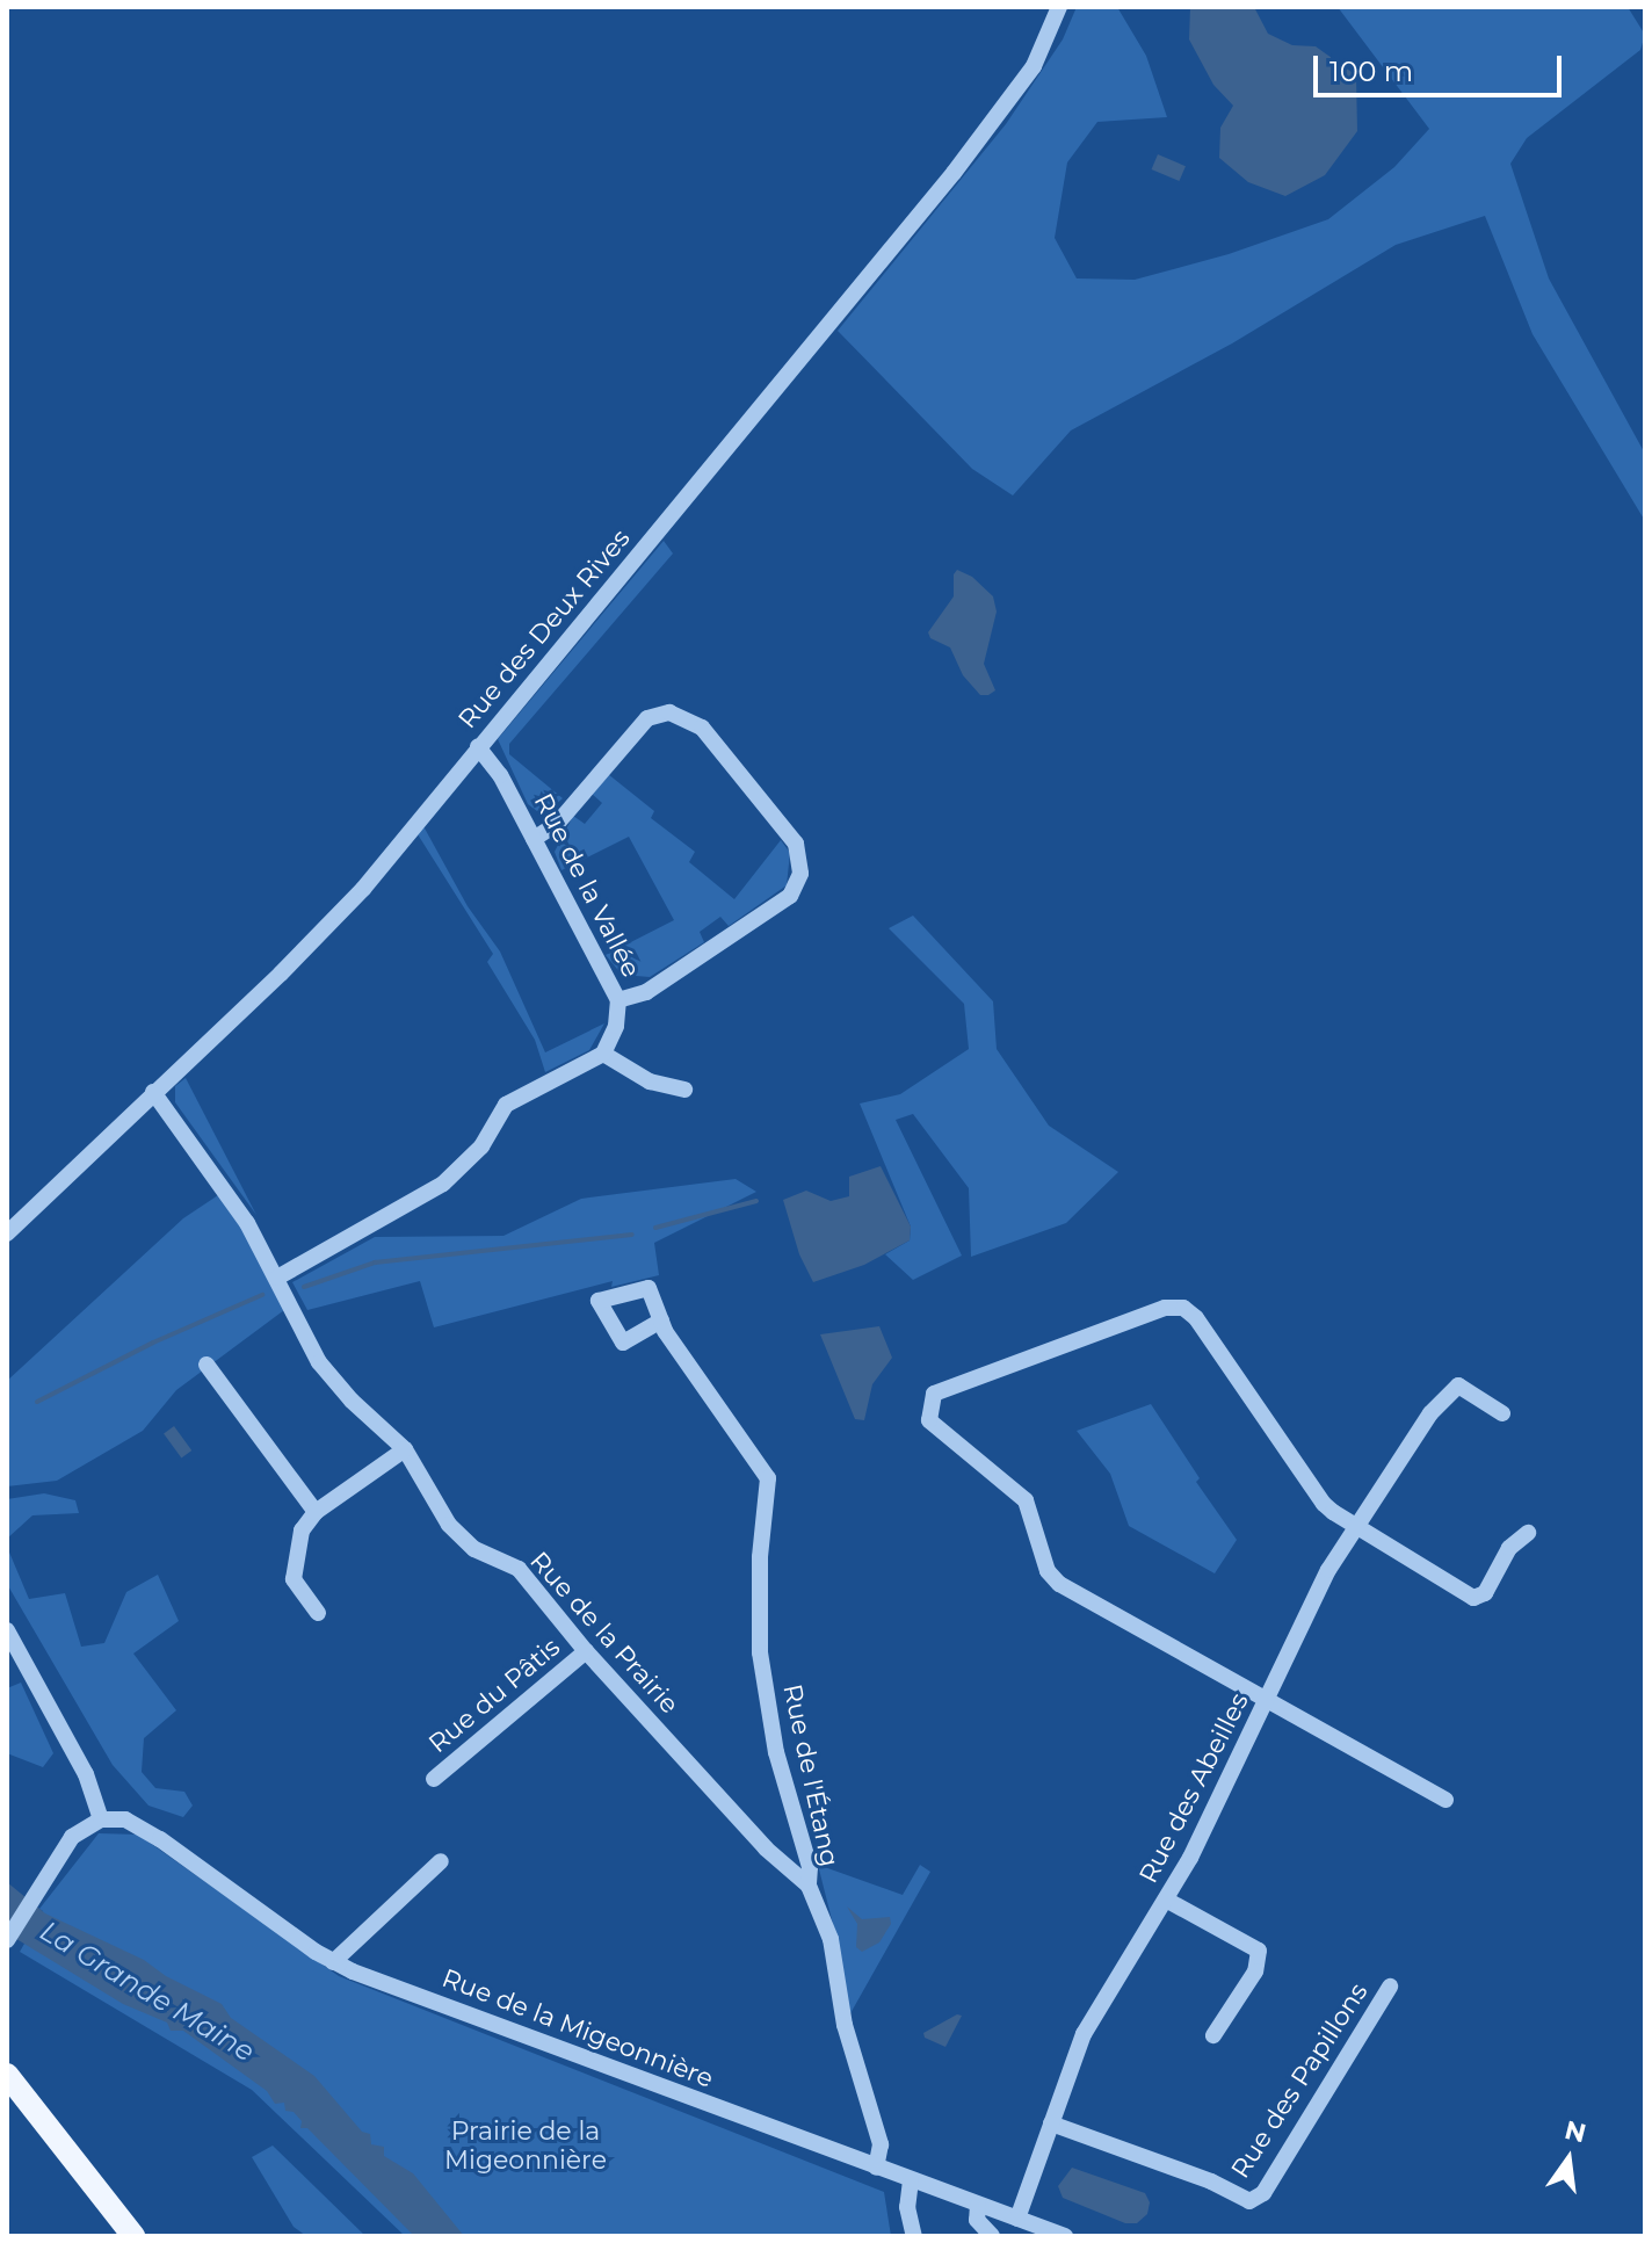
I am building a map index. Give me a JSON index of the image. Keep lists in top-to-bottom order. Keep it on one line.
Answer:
{"streets":{"street":["Rue des Deux Rives","Rue de la Vallée","Rue de la Prairie","Rue du Pâtis","Rue de l'Étang","Rue des Abeilles","Rue de la Migeonnière","Rue des Papillons"]},"crossings":[["Rue des Deux Rives","Rue de la Vallée"],["Rue des Deux Rives","Rue de la Prairie"],["Rue de la Prairie","Rue du Pâtis"],["Rue de la Prairie","Rue de l'Étang"],["Rue des Abeilles","Rue de la Migeonnière"],["Rue des Abeilles","Rue des Papillons"]],"water":["La Grande Maine"],"parks":["Prairie de la Migeonnière"],"scale_bar":"100 m","north":"top"}
